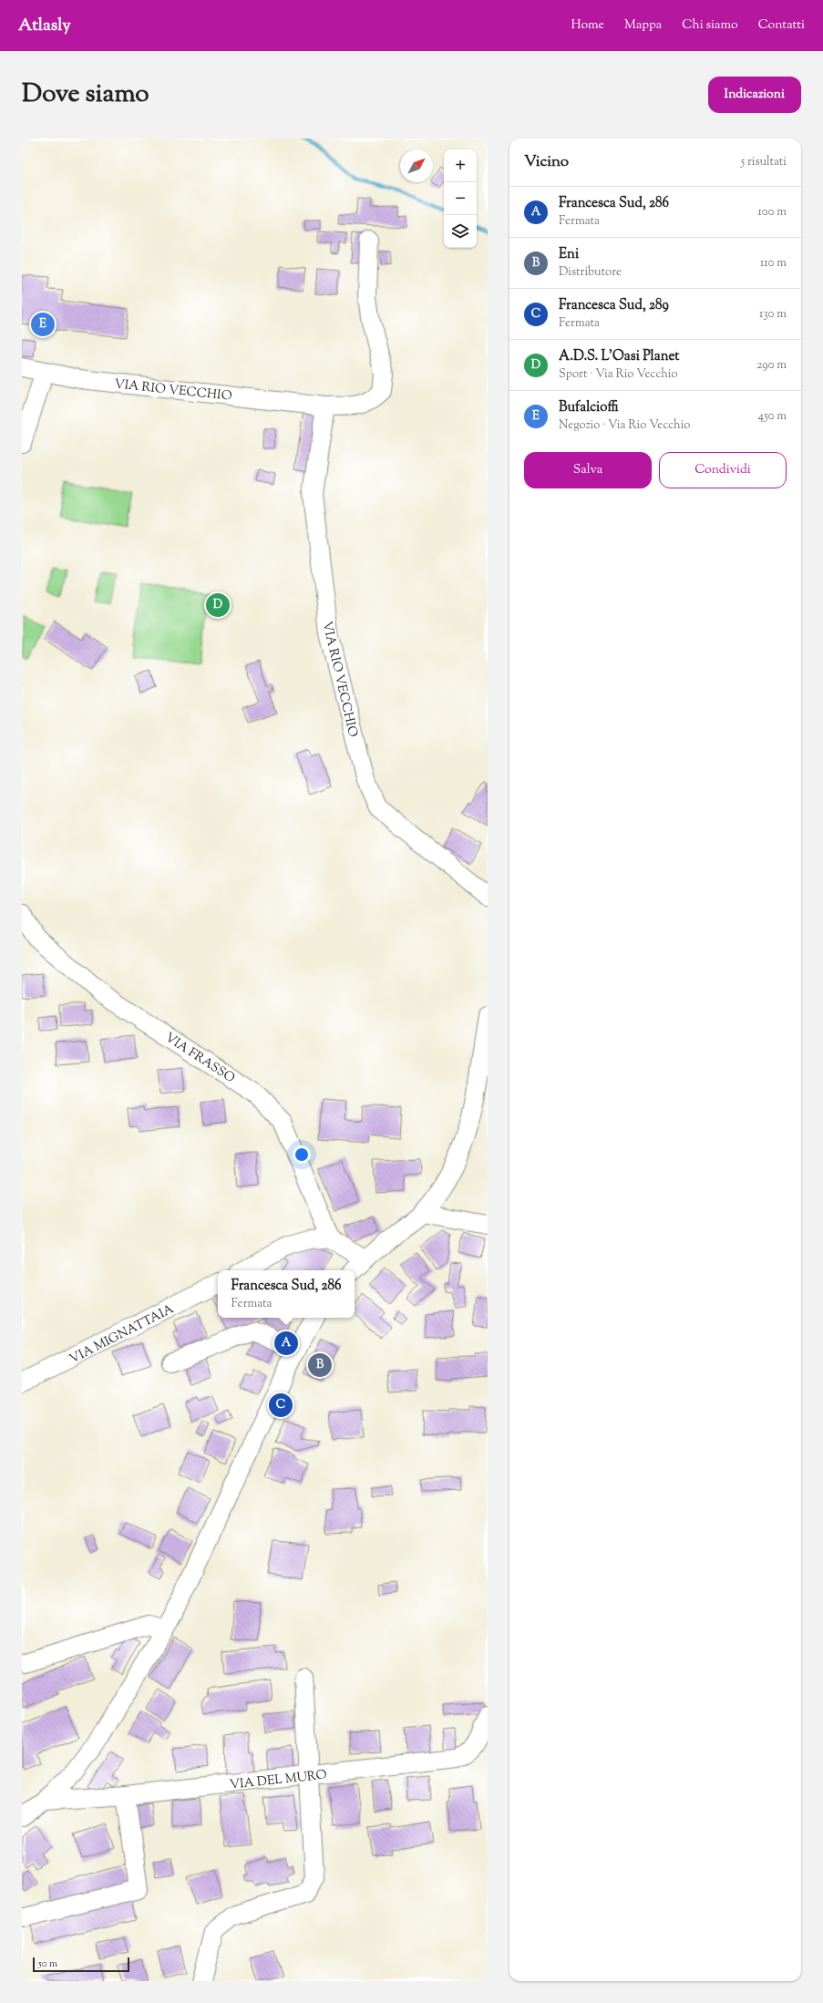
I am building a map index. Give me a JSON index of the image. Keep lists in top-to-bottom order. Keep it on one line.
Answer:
{"streets":{"street":["VIA RIO VECCHIO","VIA FRASSO","VIA MIGNATTAIA","VIA DEL MURO"]},"scale_bar":"50 m","north":"top right","page":{"header":"Atlasly","nav":["Home","Mappa","Chi siamo","Contatti"],"title":"Dove siamo","buttons":["Indicazioni",["Salva","Condividi"]],"heading":["Vicino","5 risultati"],"map_buttons":["+","−"],"list":[{"mark":"A","name":"Francesca Sud, 286","note":"Fermata","value":"100 m"},{"mark":"B","name":"Eni","note":"Distributore","value":"110 m"},{"mark":"C","name":"Francesca Sud, 289","note":"Fermata","value":"130 m"},{"mark":"D","name":"A.D.S. L'Oasi Planet","note":"Sport · Via Rio Vecchio","value":"290 m"},{"mark":"E","name":"Bufalcioffi","note":"Negozio · Via Rio Vecchio","value":"450 m"}],"pins":["E","D","A","B","C"],"popup":["Francesca Sud, 286","Fermata"],"scale":"50 m"}}
